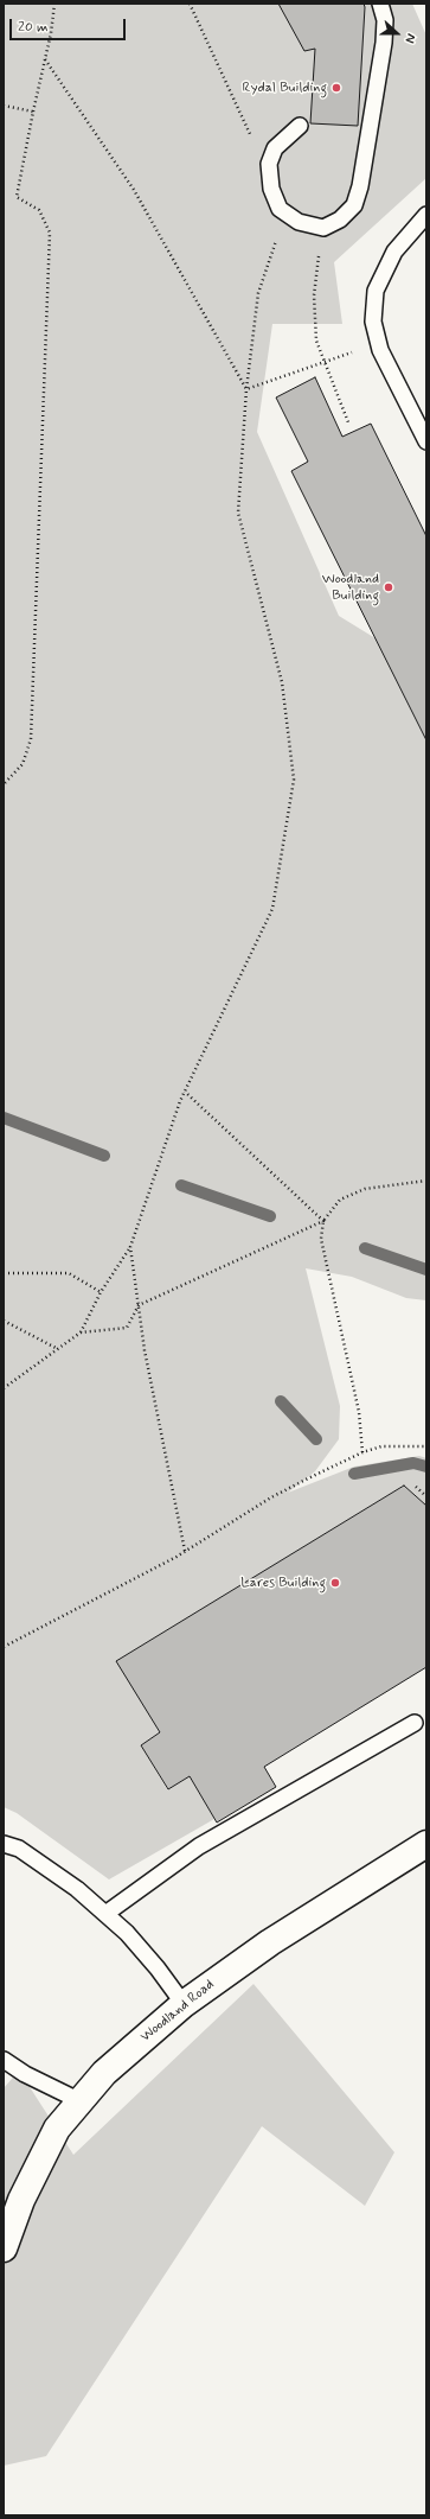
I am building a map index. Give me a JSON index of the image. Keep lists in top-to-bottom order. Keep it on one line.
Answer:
{"streets":{"street":["Woodland Road"]},"places":["Rydal Building","Woodland Building","Lares Building"],"scale_bar":"20 m","north":"right"}
